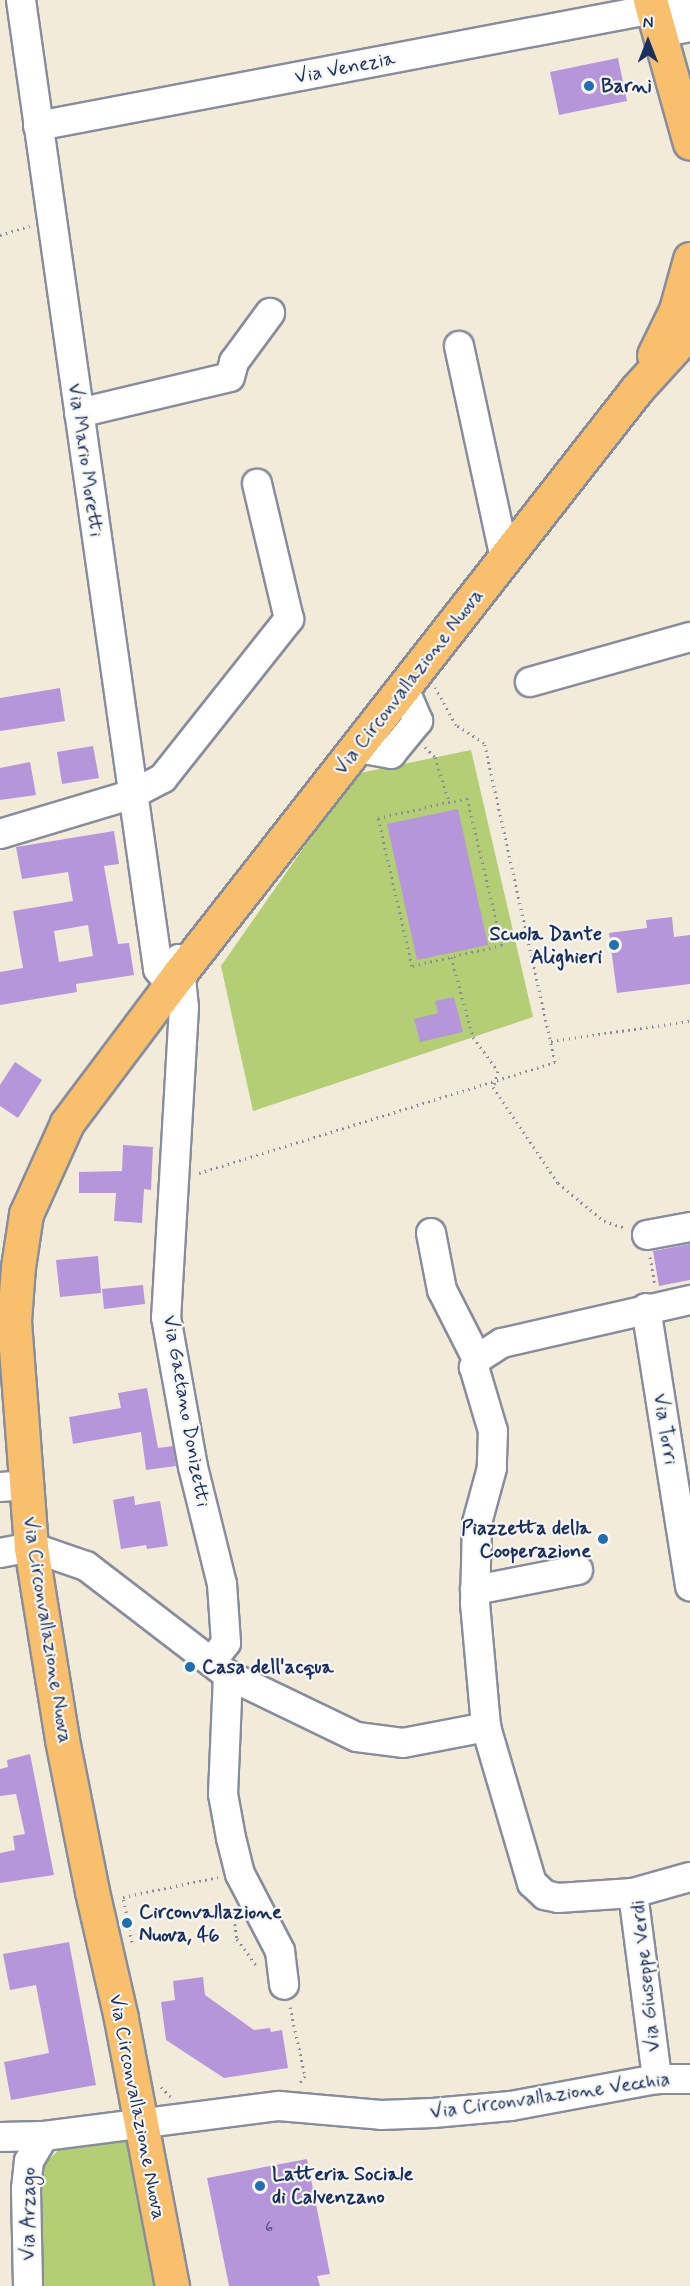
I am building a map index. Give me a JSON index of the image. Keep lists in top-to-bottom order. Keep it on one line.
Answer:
{"streets":{"main road":["Via Circonvallazione Nuova"],"street":["Via Venezia","Via Mario Moretti","Via Gaetano Donizetti","Via Torri","Via Giuseppe Verdi","Via Circonvallazione Vecchia","Via Arzago"]},"crossings":[["Via Venezia","Via Mario Moretti"],["Via Mario Moretti","Via Circonvallazione Nuova"],["Via Mario Moretti","Via Gaetano Donizetti"],["Via Circonvallazione Nuova","Via Gaetano Donizetti"],["Via Circonvallazione Nuova","Via Circonvallazione Vecchia"],["Via Giuseppe Verdi","Via Circonvallazione Vecchia"]],"places":["Barni","Scuola Dante Alighieri","Piazzetta della Cooperazione","Casa dell'acqua","Circonvallazione Nuova, 46","Latteria Sociale di Calvenzano"],"house_numbers":["6"],"north":"top"}
